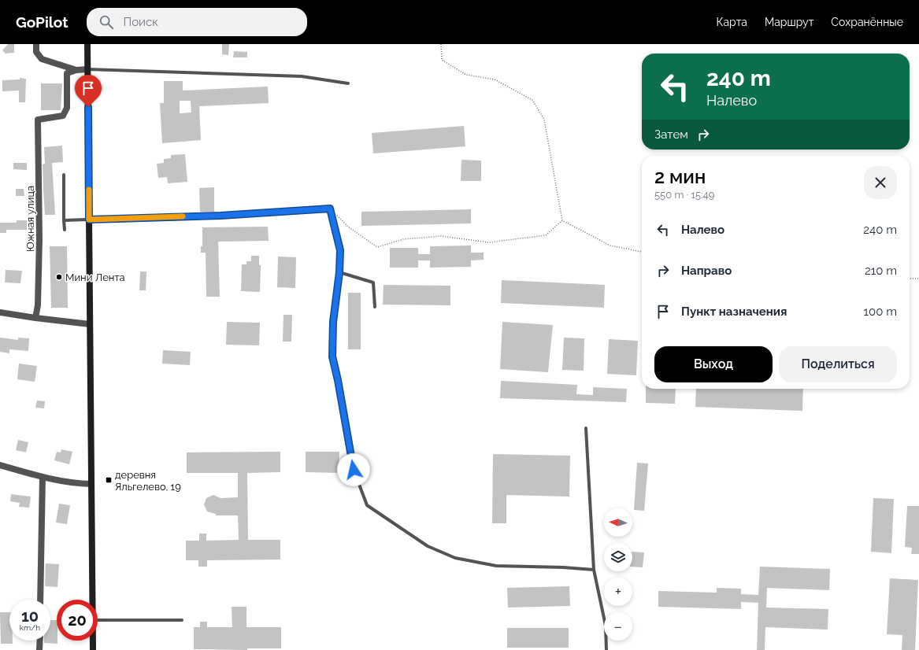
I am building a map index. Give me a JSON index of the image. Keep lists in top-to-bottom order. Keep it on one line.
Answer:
{"streets":{"street":["Южная улица"]},"places":{"other":["Мини Лента"],"transit":["деревня Яльгелево, 19"]},"north":"left","page":{"header":"GoPilot","search":"Поиск","nav":["Карта","Маршрут","Сохранённые"],"turn":["240 m","Налево"],"then":"Затем","heading":["2 мин","550 m · 15:49"],"list":[{"name":"Налево","value":"240 m"},{"name":"Направо","value":"210 m"},{"name":"Пункт назначения","value":"100 m"}],"buttons":["Выход","Поделиться"],"map_buttons":["+","−"],"speed":"10 km/h","limit":"20"}}
